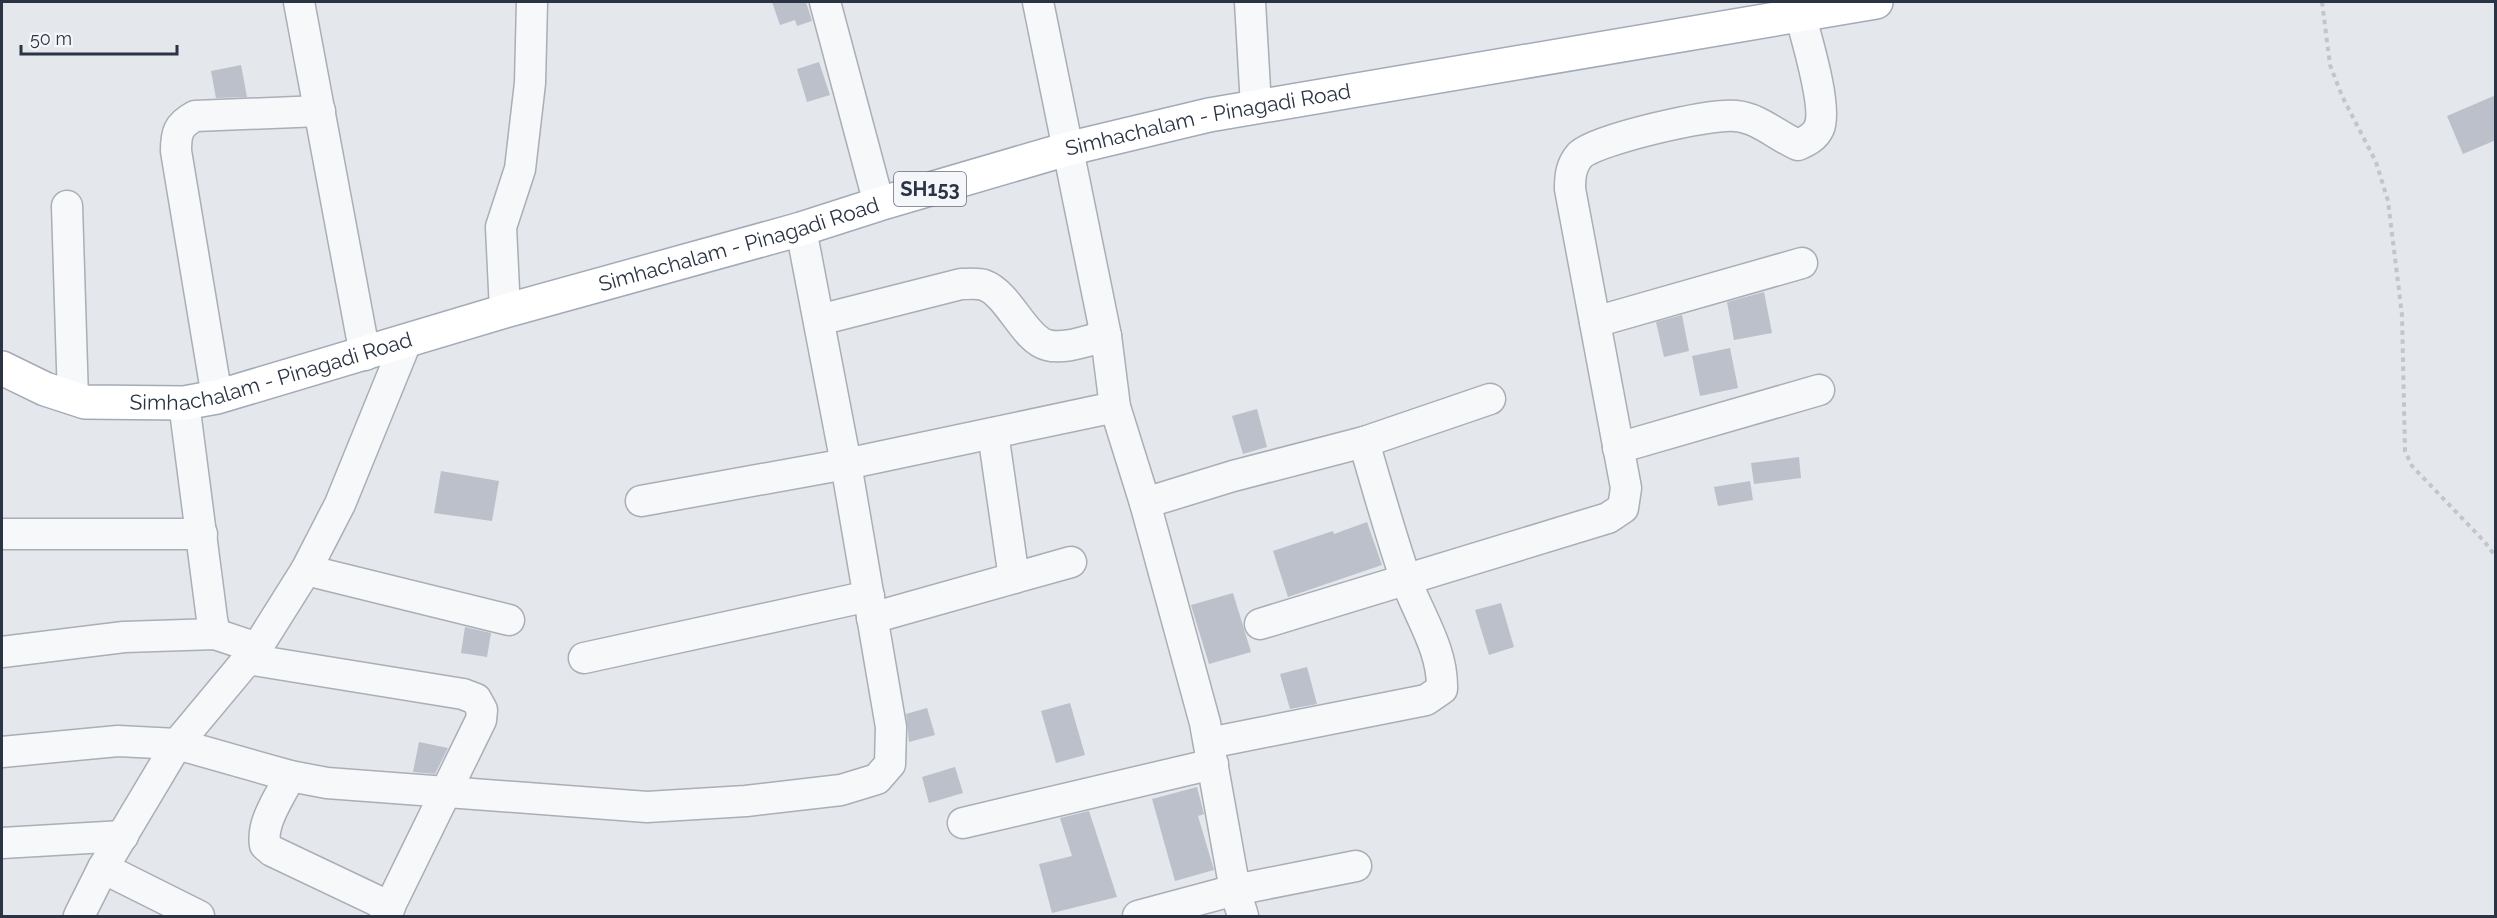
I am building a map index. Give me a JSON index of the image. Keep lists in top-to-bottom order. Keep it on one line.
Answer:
{"streets":{"main road":["Simhachalam - Pinagadi Road","SH153"]},"scale_bar":"50 m"}
